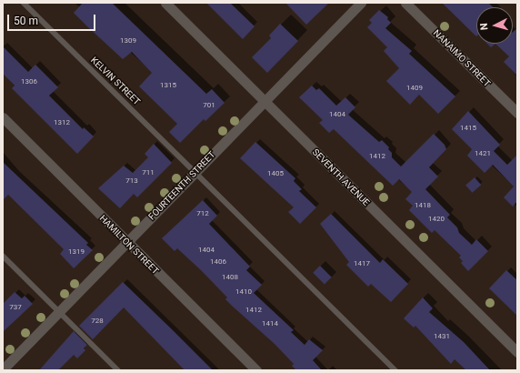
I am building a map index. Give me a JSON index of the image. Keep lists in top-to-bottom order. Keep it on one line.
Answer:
{"streets":{"street":["NANAIMO STREET","SEVENTH AVENUE","FOURTEENTH STREET","HAMILTON STREET"],"lane":["KELVIN STREET"]},"crossings":[["KELVIN STREET","FOURTEENTH STREET"],["SEVENTH AVENUE","FOURTEENTH STREET"],["FOURTEENTH STREET","HAMILTON STREET"]],"house_numbers":["1309","1306","1315","1409","701","1404","1312","1415","1421","1412","711","1405","713","1418","712","1420","1404","1319","1406","1417","1408","1410","737","1412","728","1414","1431"],"scale_bar":"50 m","north":"left"}
